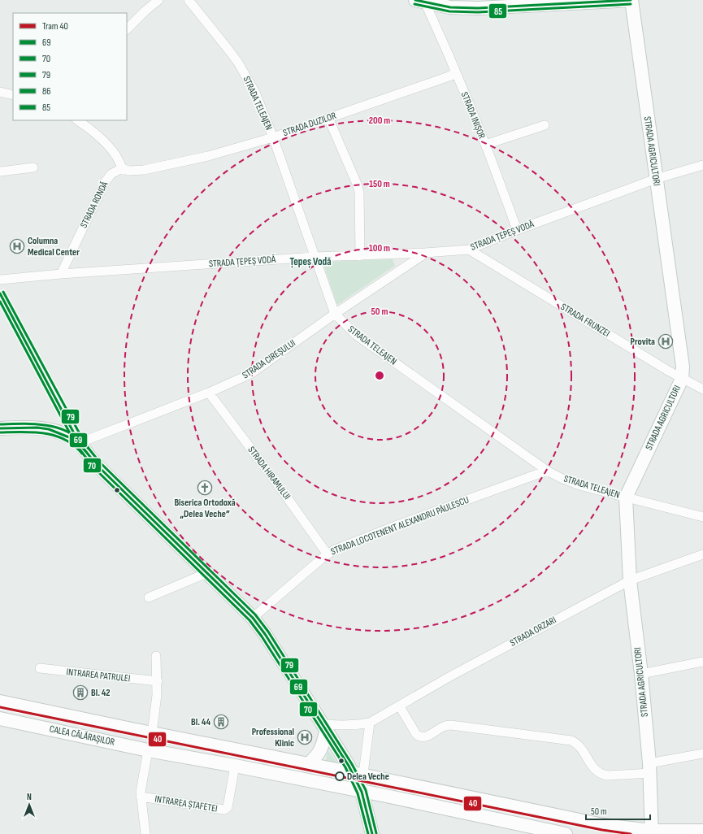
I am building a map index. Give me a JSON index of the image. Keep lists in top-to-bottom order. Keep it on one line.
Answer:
{"streets":{"street":["STRADA TELEAJEN","STRADA INIȘOR","STRADA DUZILOR","STRADA AGRICULTORI","STRADA RONDĂ","STRADA ȚEPEȘ VODĂ","STRADA FRUNZEI","STRADA CIREȘULUI","STRADA HIRAMULUI","STRADA LOCOTENENT ALEXANDRU PĂULESCU","STRADA ORZARI","INTRAREA PATRULEI","CALEA CĂLĂRAȘILOR","INTRAREA ȘTAFETEI"]},"crossings":[["STRADA TELEAJEN","STRADA DUZILOR"],["STRADA TELEAJEN","STRADA AGRICULTORI"],["STRADA TELEAJEN","STRADA ȚEPEȘ VODĂ"],["STRADA TELEAJEN","STRADA CIREȘULUI"],["STRADA TELEAJEN","STRADA LOCOTENENT ALEXANDRU PĂULESCU"],["STRADA INIȘOR","STRADA DUZILOR"],["STRADA INIȘOR","STRADA ȚEPEȘ VODĂ"],["STRADA DUZILOR","STRADA RONDĂ"],["STRADA AGRICULTORI","STRADA ȚEPEȘ VODĂ"],["STRADA AGRICULTORI","STRADA FRUNZEI"],["STRADA AGRICULTORI","STRADA ORZARI"],["STRADA AGRICULTORI","CALEA CĂLĂRAȘILOR"],["STRADA RONDĂ","STRADA ȚEPEȘ VODĂ"],["STRADA ȚEPEȘ VODĂ","STRADA FRUNZEI"],["STRADA ȚEPEȘ VODĂ","STRADA CIREȘULUI"],["STRADA CIREȘULUI","STRADA HIRAMULUI"],["STRADA HIRAMULUI","STRADA LOCOTENENT ALEXANDRU PĂULESCU"],["CALEA CĂLĂRAȘILOR","INTRAREA ȘTAFETEI"]],"districts":["Țepeș Vodă"],"places":{"hospital":["Columna Medical Center","Provita","Professional Klinic"],"church":["Biserica Ortodoxă „Delea Veche”"],"building":["Bl. 42","Bl. 44"],"other":["Delea Veche"]},"lines":["transit line 86","transit line 85","transit line 79","transit line 69","transit line 70","tram line 40"],"legend":["Tram 40","69","70","79","86","85"],"scale_bar":"50 m","north":"top","rings":["200 m","150 m","100 m","50 m"]}
